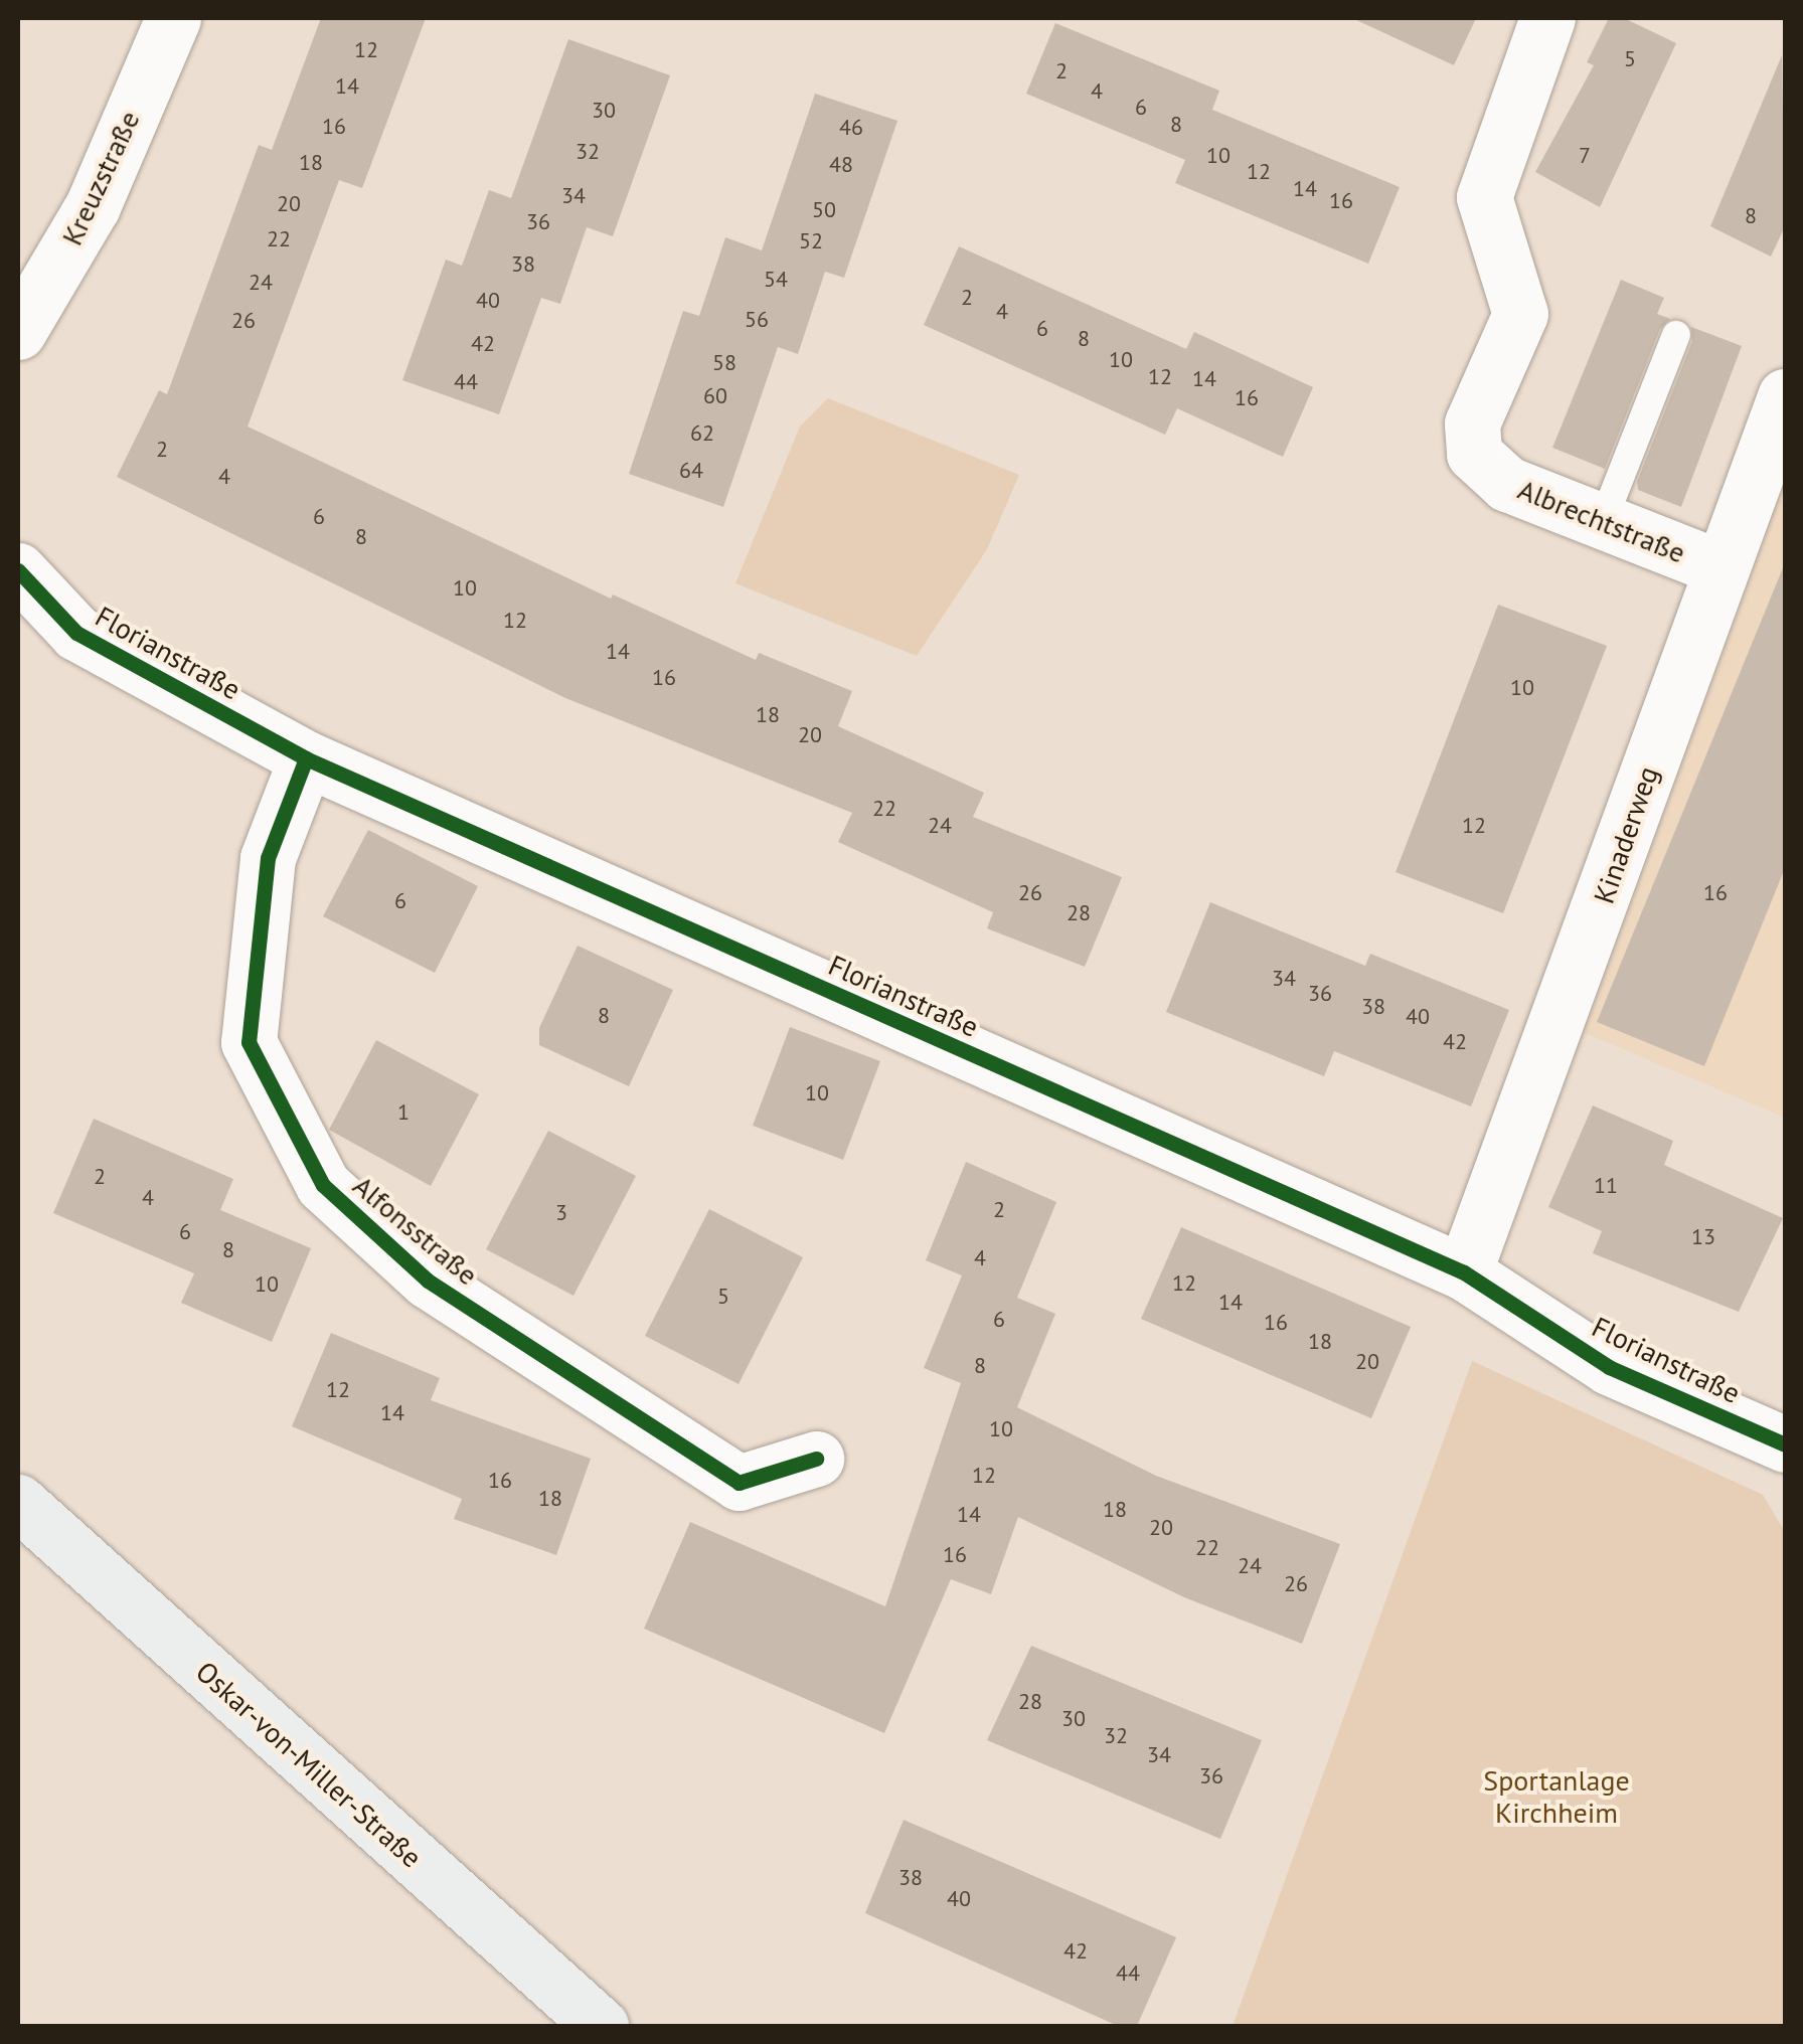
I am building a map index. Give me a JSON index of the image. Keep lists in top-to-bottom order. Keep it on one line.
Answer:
{"streets":{"main road":["Oskar-von-Miller-Straße"],"street":["Kreuzstraße","Albrechtstraße","Florianstraße","Kinaderweg","Alfonsstraße"]},"crossings":[["Albrechtstraße","Kinaderweg"],["Florianstraße","Kinaderweg"],["Florianstraße","Alfonsstraße"]],"parks":["Sportanlage Kirchheim"],"house_numbers":["12","5","2","14","4","6","30","8","16","46","32","10","7","18","48","12","14","34","16","20","50","8","36","22","52","38","54","24","2","40","4","56","26","6","8","42","10","58","12","14","44","60","16","62","2","64","4","6","8","10","12","14","16","10","18","20","22","24","12","26","16","6","28","34","36","38","8","40","42","10","1","2","11","4","2","3","6","13","8","4","12","10","5","14","6","16","18","20","8","12","14","10","12","16","18","18","14","20","22","16","24","26","28","30","32","34","36","38","40","42","44"]}
